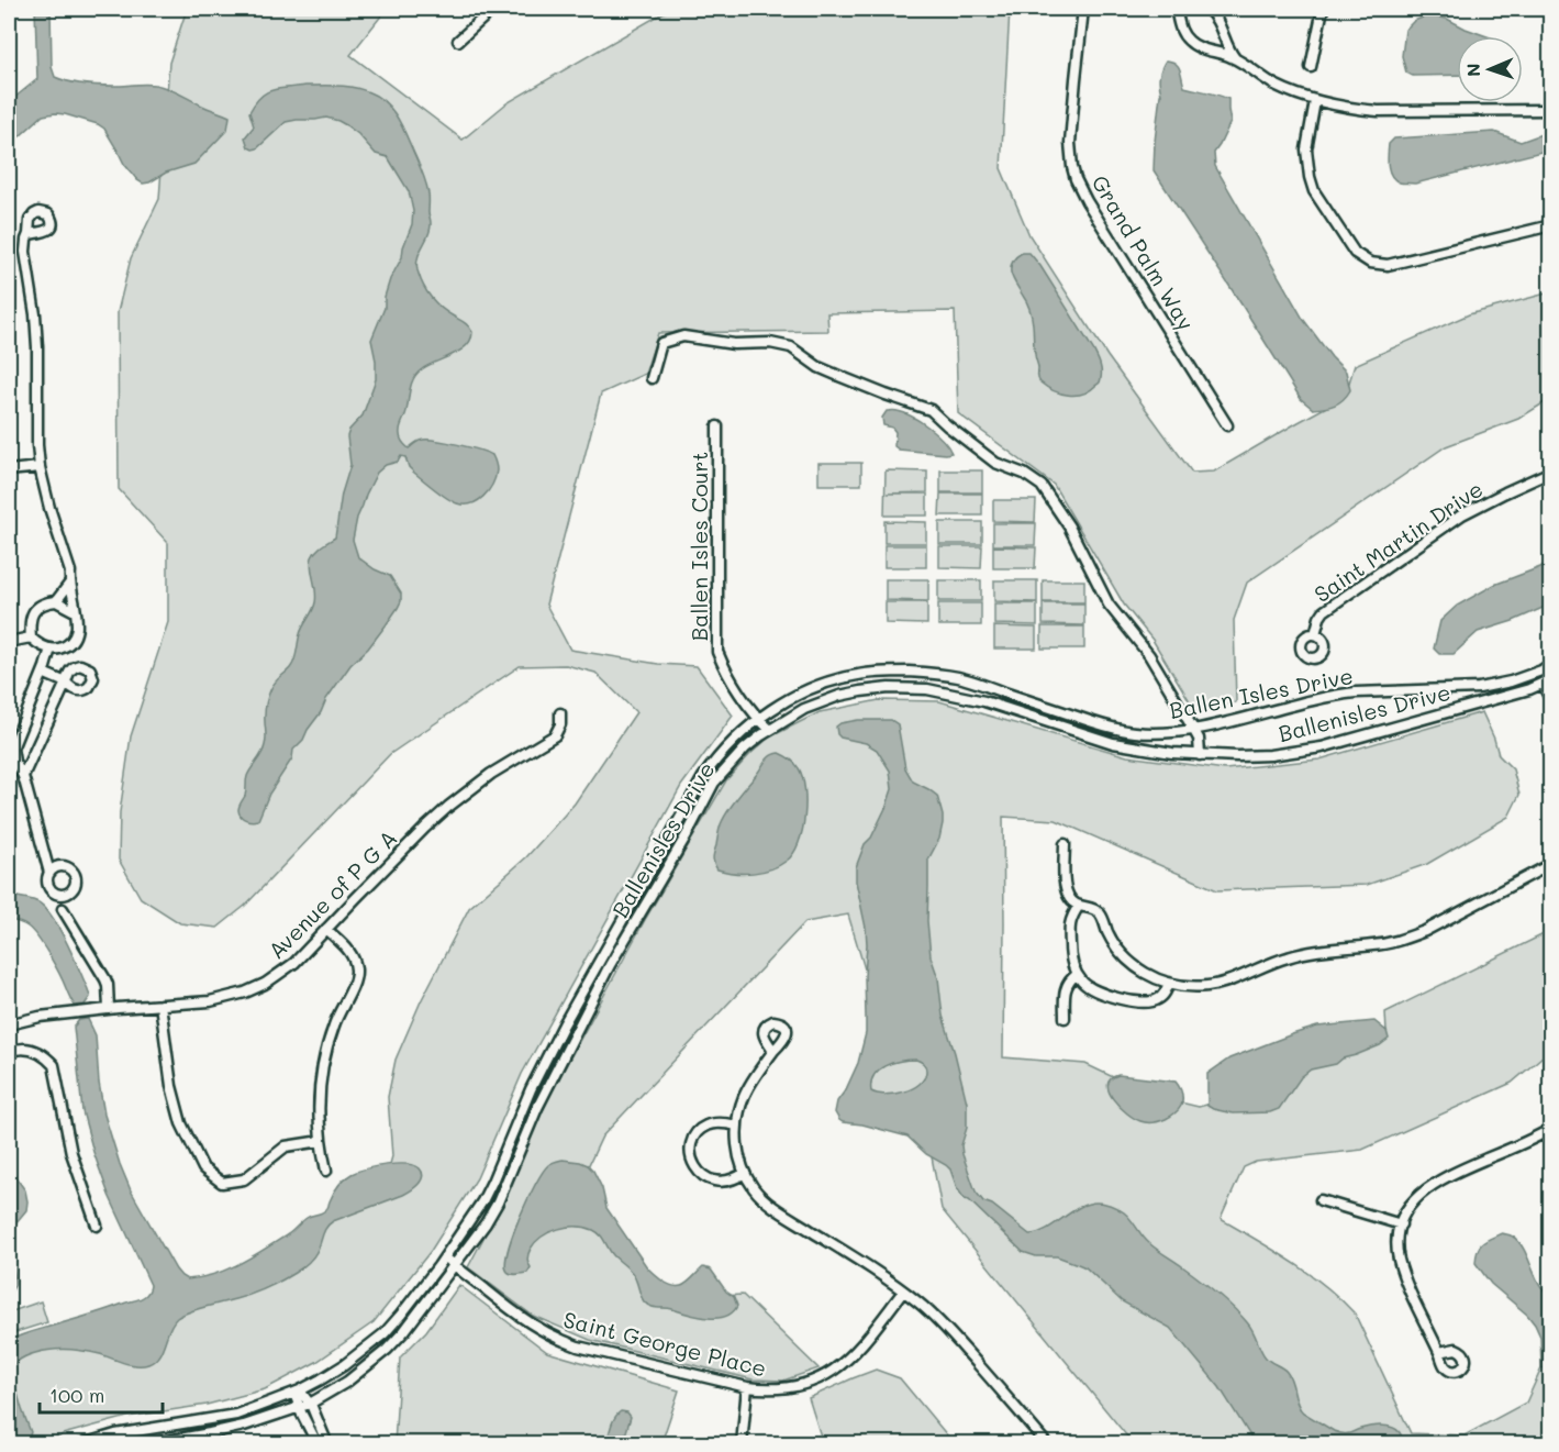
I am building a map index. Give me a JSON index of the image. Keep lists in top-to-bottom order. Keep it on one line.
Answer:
{"streets":{"street":["Grand Palm Way","Saint Martin Drive","Ballen Isles Court","Ballen Isles Drive","Ballenisles Drive","Avenue of P G A","Saint George Place"]},"crossings":[["Ballen Isles Court","Ballenisles Drive"],["Ballen Isles Drive","Ballenisles Drive"],["Ballenisles Drive","Saint George Place"]],"scale_bar":"100 m","north":"left"}
